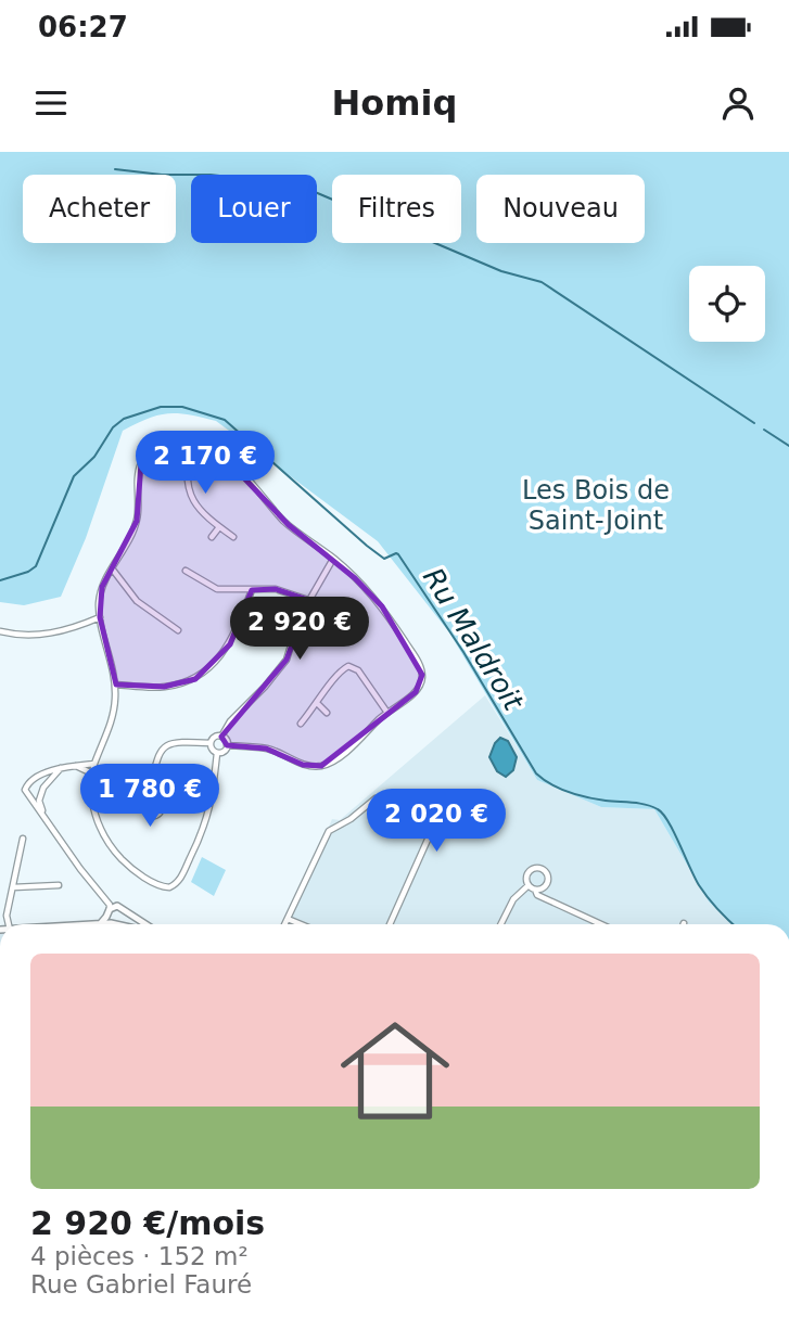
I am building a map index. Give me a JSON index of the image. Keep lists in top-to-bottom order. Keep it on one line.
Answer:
{"water":["Ru Maldroit"],"parks":["Les Bois de Saint-Joint"],"page":{"status":"06:27","header":"Homiq","chip":["Acheter","Louer","Filtres","Nouveau"],"price":["2 170 €","2 920 €","1 780 €","2 020 €"],"list":[{"name":"2 920 €/mois","note":"4 pièces · 152 m² · Rue Gabriel Fauré"}]}}
